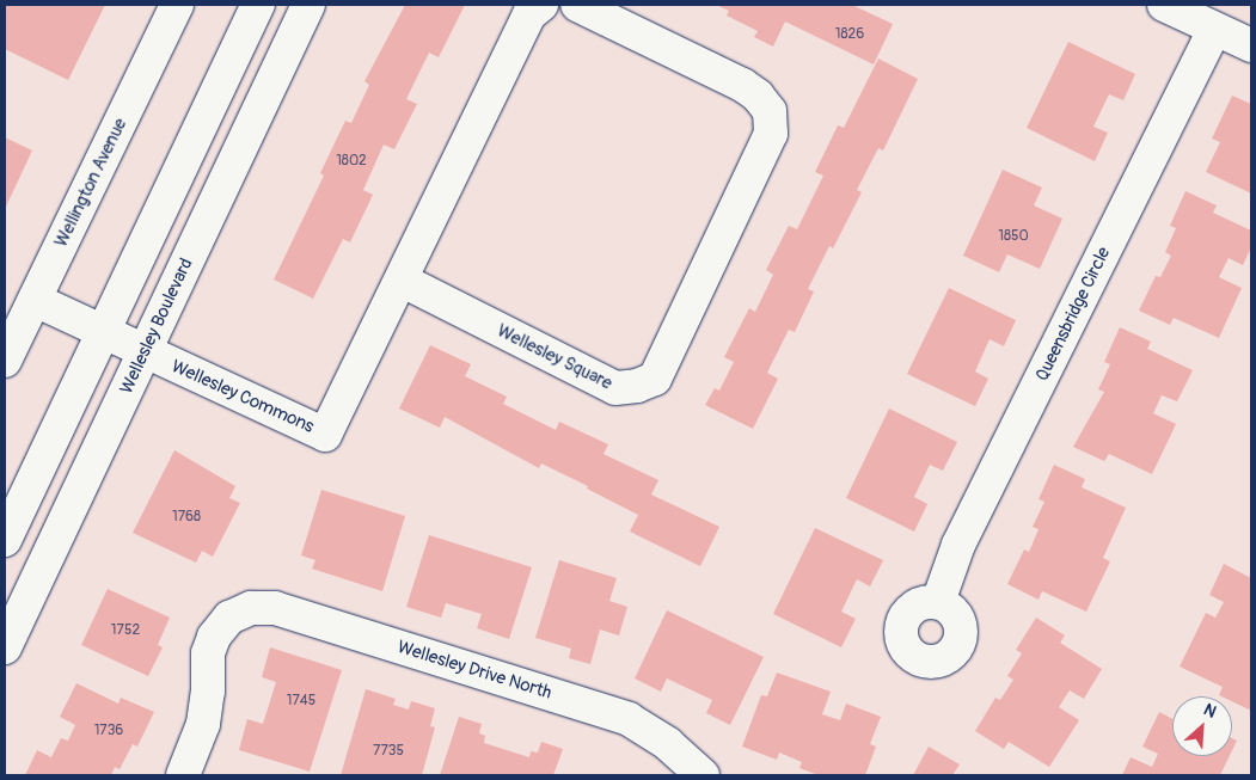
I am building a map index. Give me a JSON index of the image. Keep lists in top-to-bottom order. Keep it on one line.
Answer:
{"streets":{"street":["Wellington Avenue","Queensbridge Circle","Wellesley Boulevard","Wellesley Square","Wellesley Commons","Wellesley Drive North"]},"crossings":[["Wellington Avenue","Wellesley Commons"],["Wellesley Boulevard","Wellesley Commons"],["Wellesley Square","Wellesley Commons"]],"house_numbers":["1826","1802","1850","1768","1752","1745","1736","7735"],"north":"top right"}
